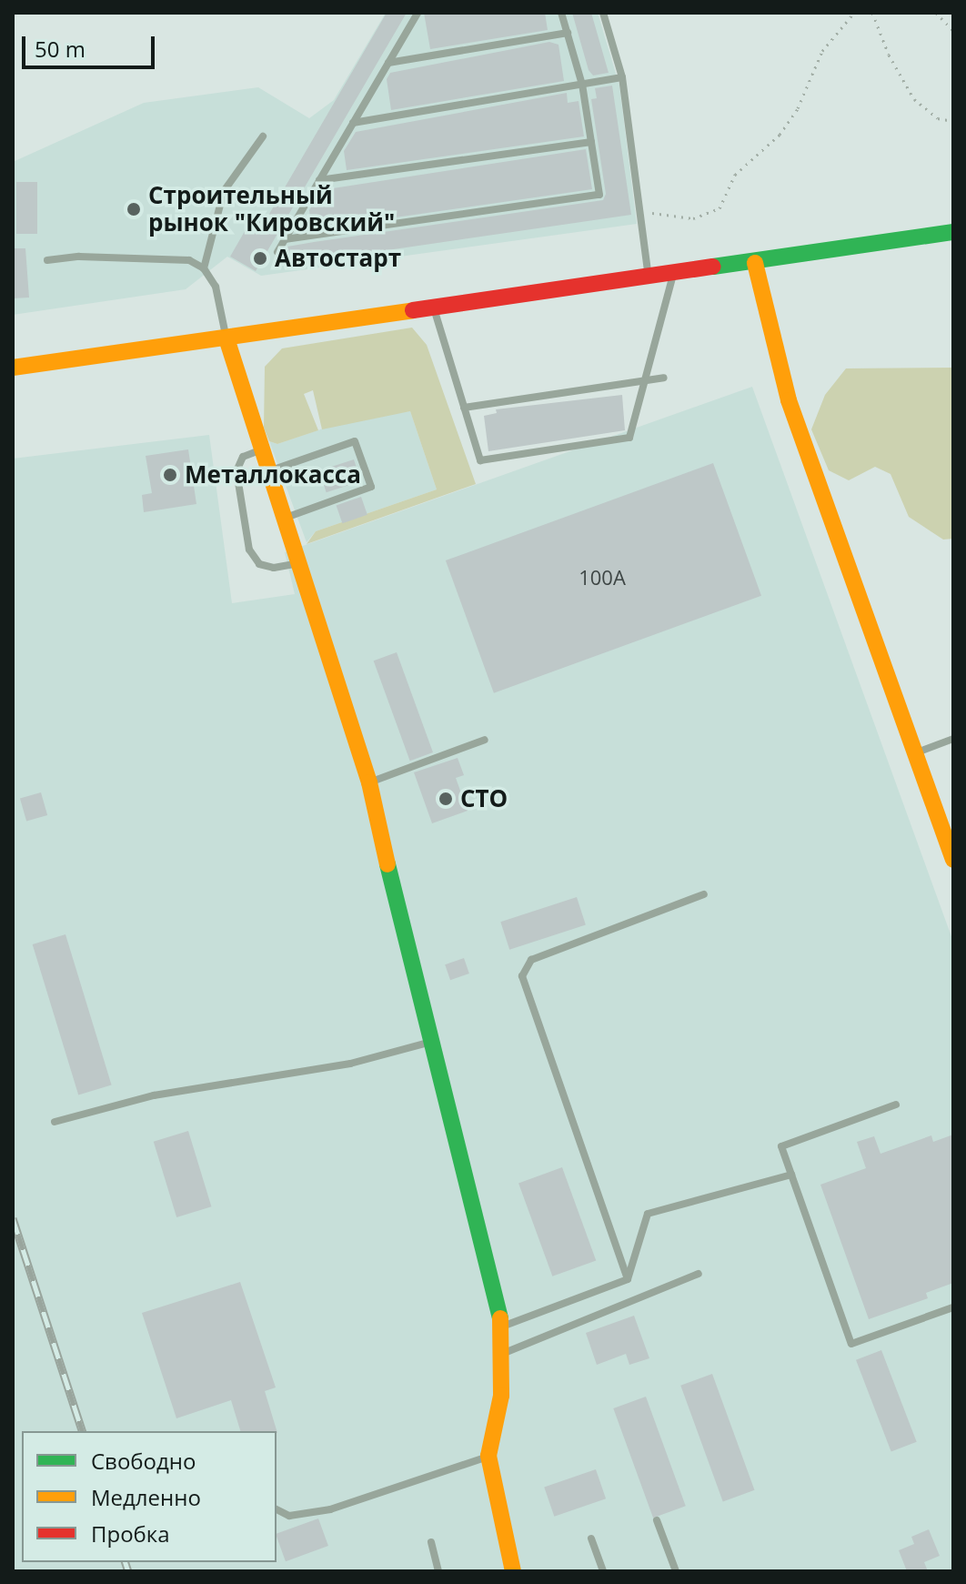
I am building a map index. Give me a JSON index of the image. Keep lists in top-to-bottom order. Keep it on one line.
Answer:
{"places":["Строительный рынок \"Кировский\"","Автостарт","Металлокасса","СТО"],"house_numbers":["100А"],"legend":["Свободно","Медленно","Пробка"],"scale_bar":"50 m"}
